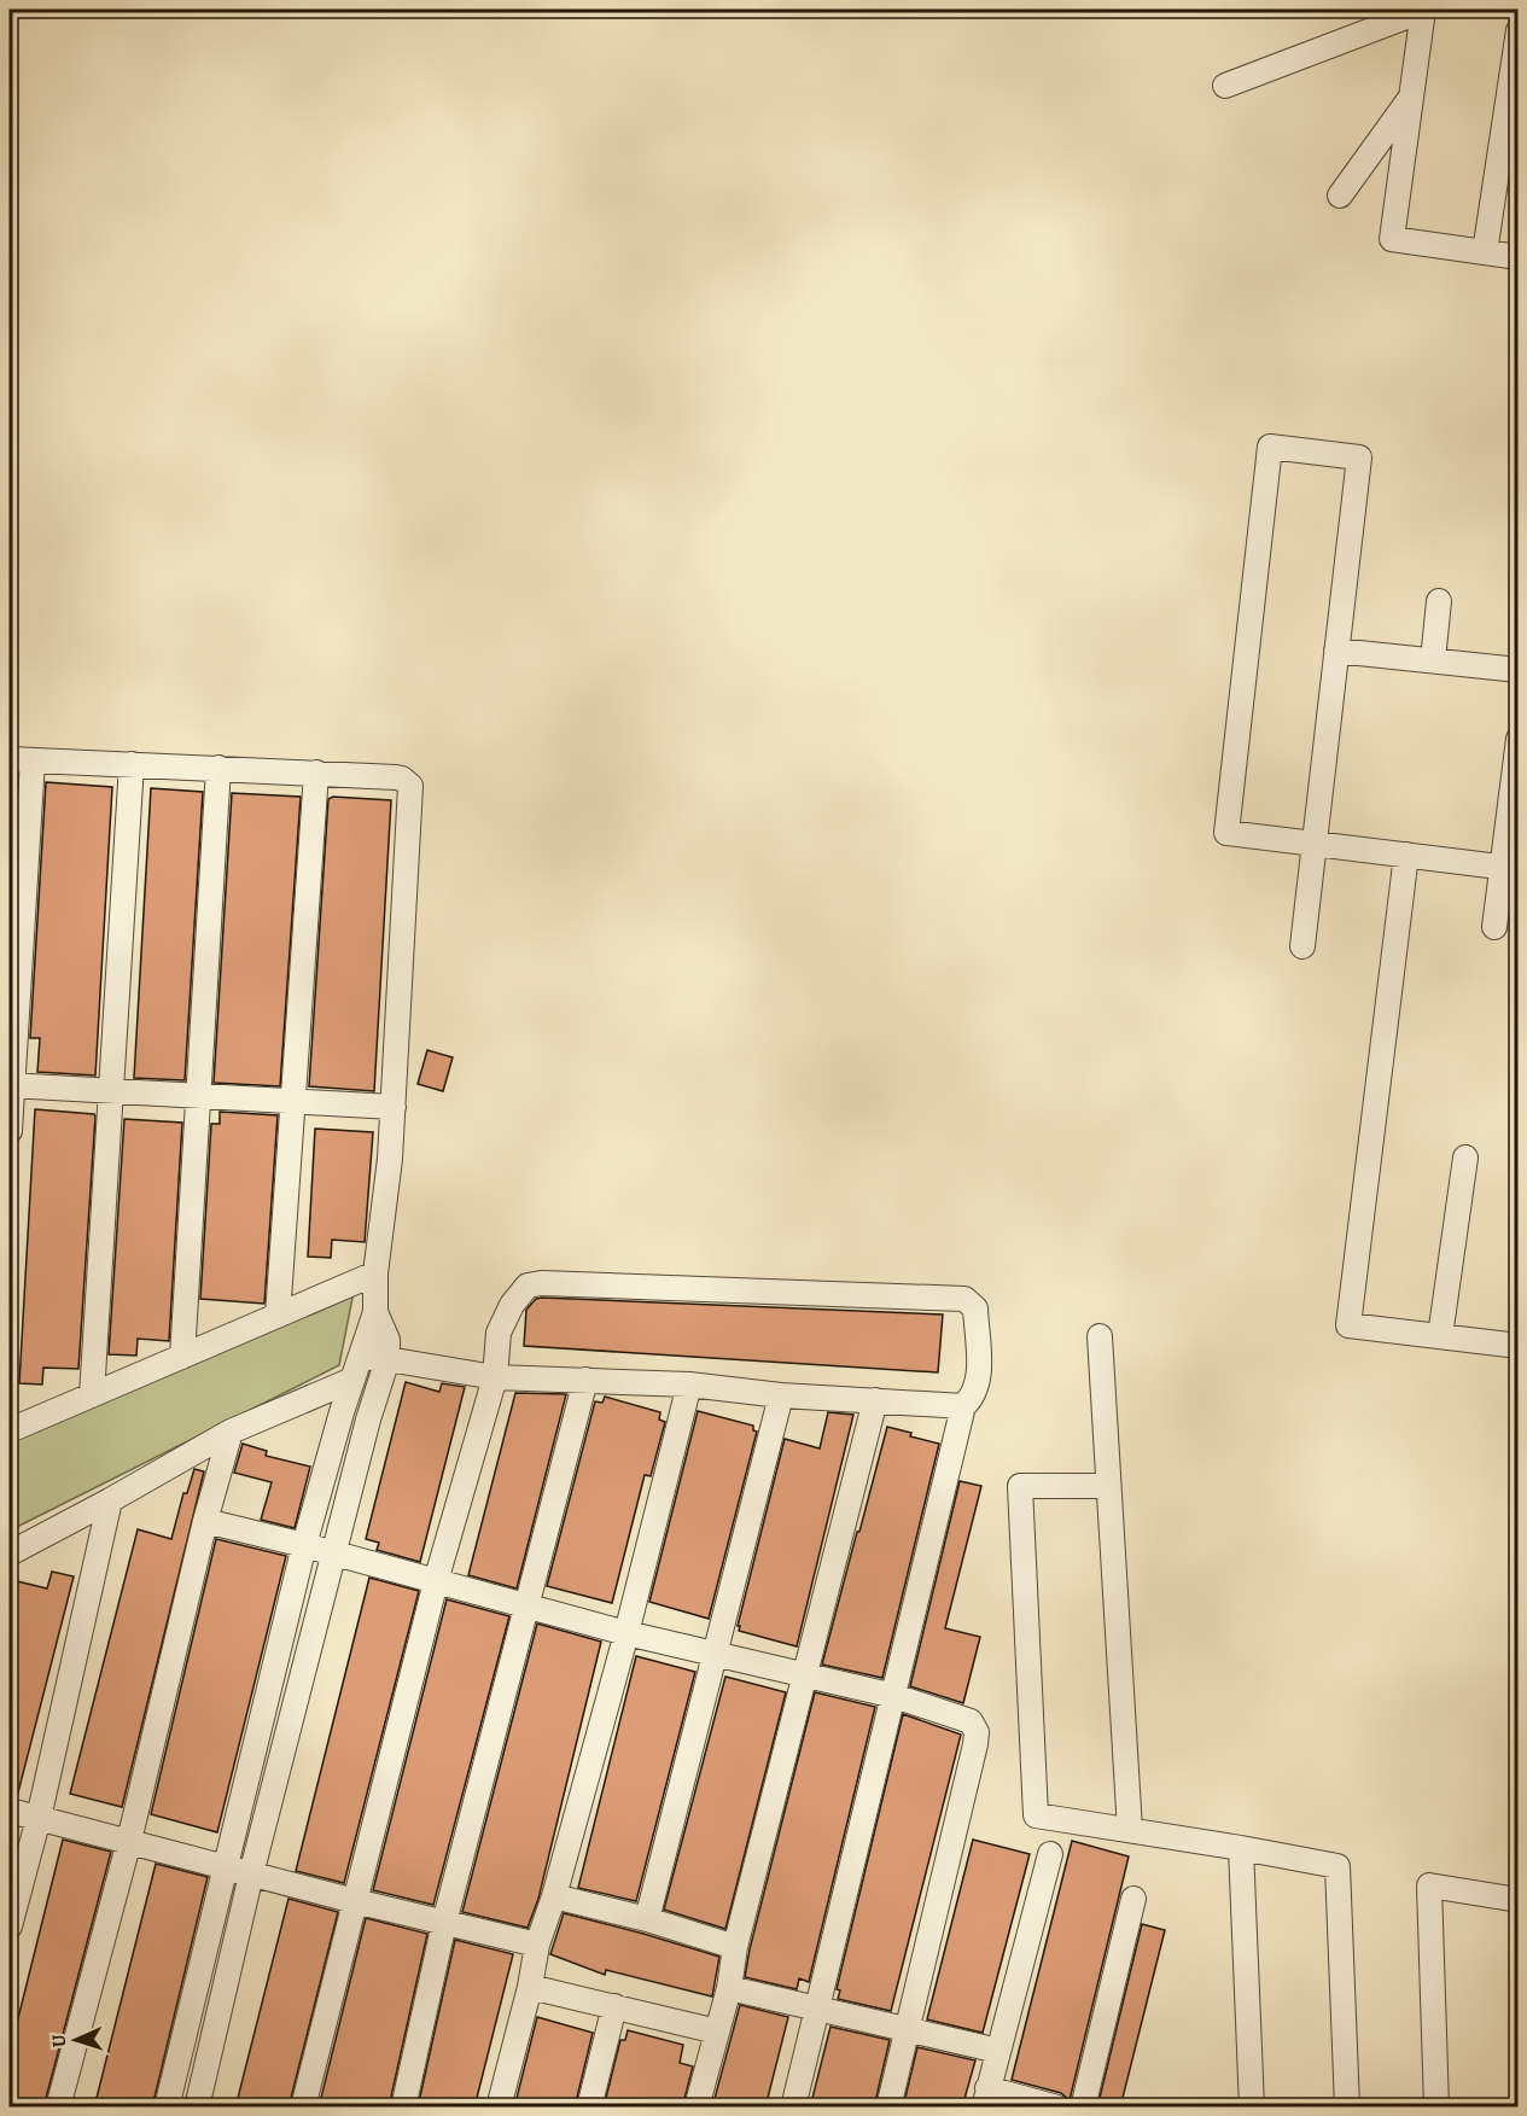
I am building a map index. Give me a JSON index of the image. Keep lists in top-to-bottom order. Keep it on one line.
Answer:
{"north":"left"}
